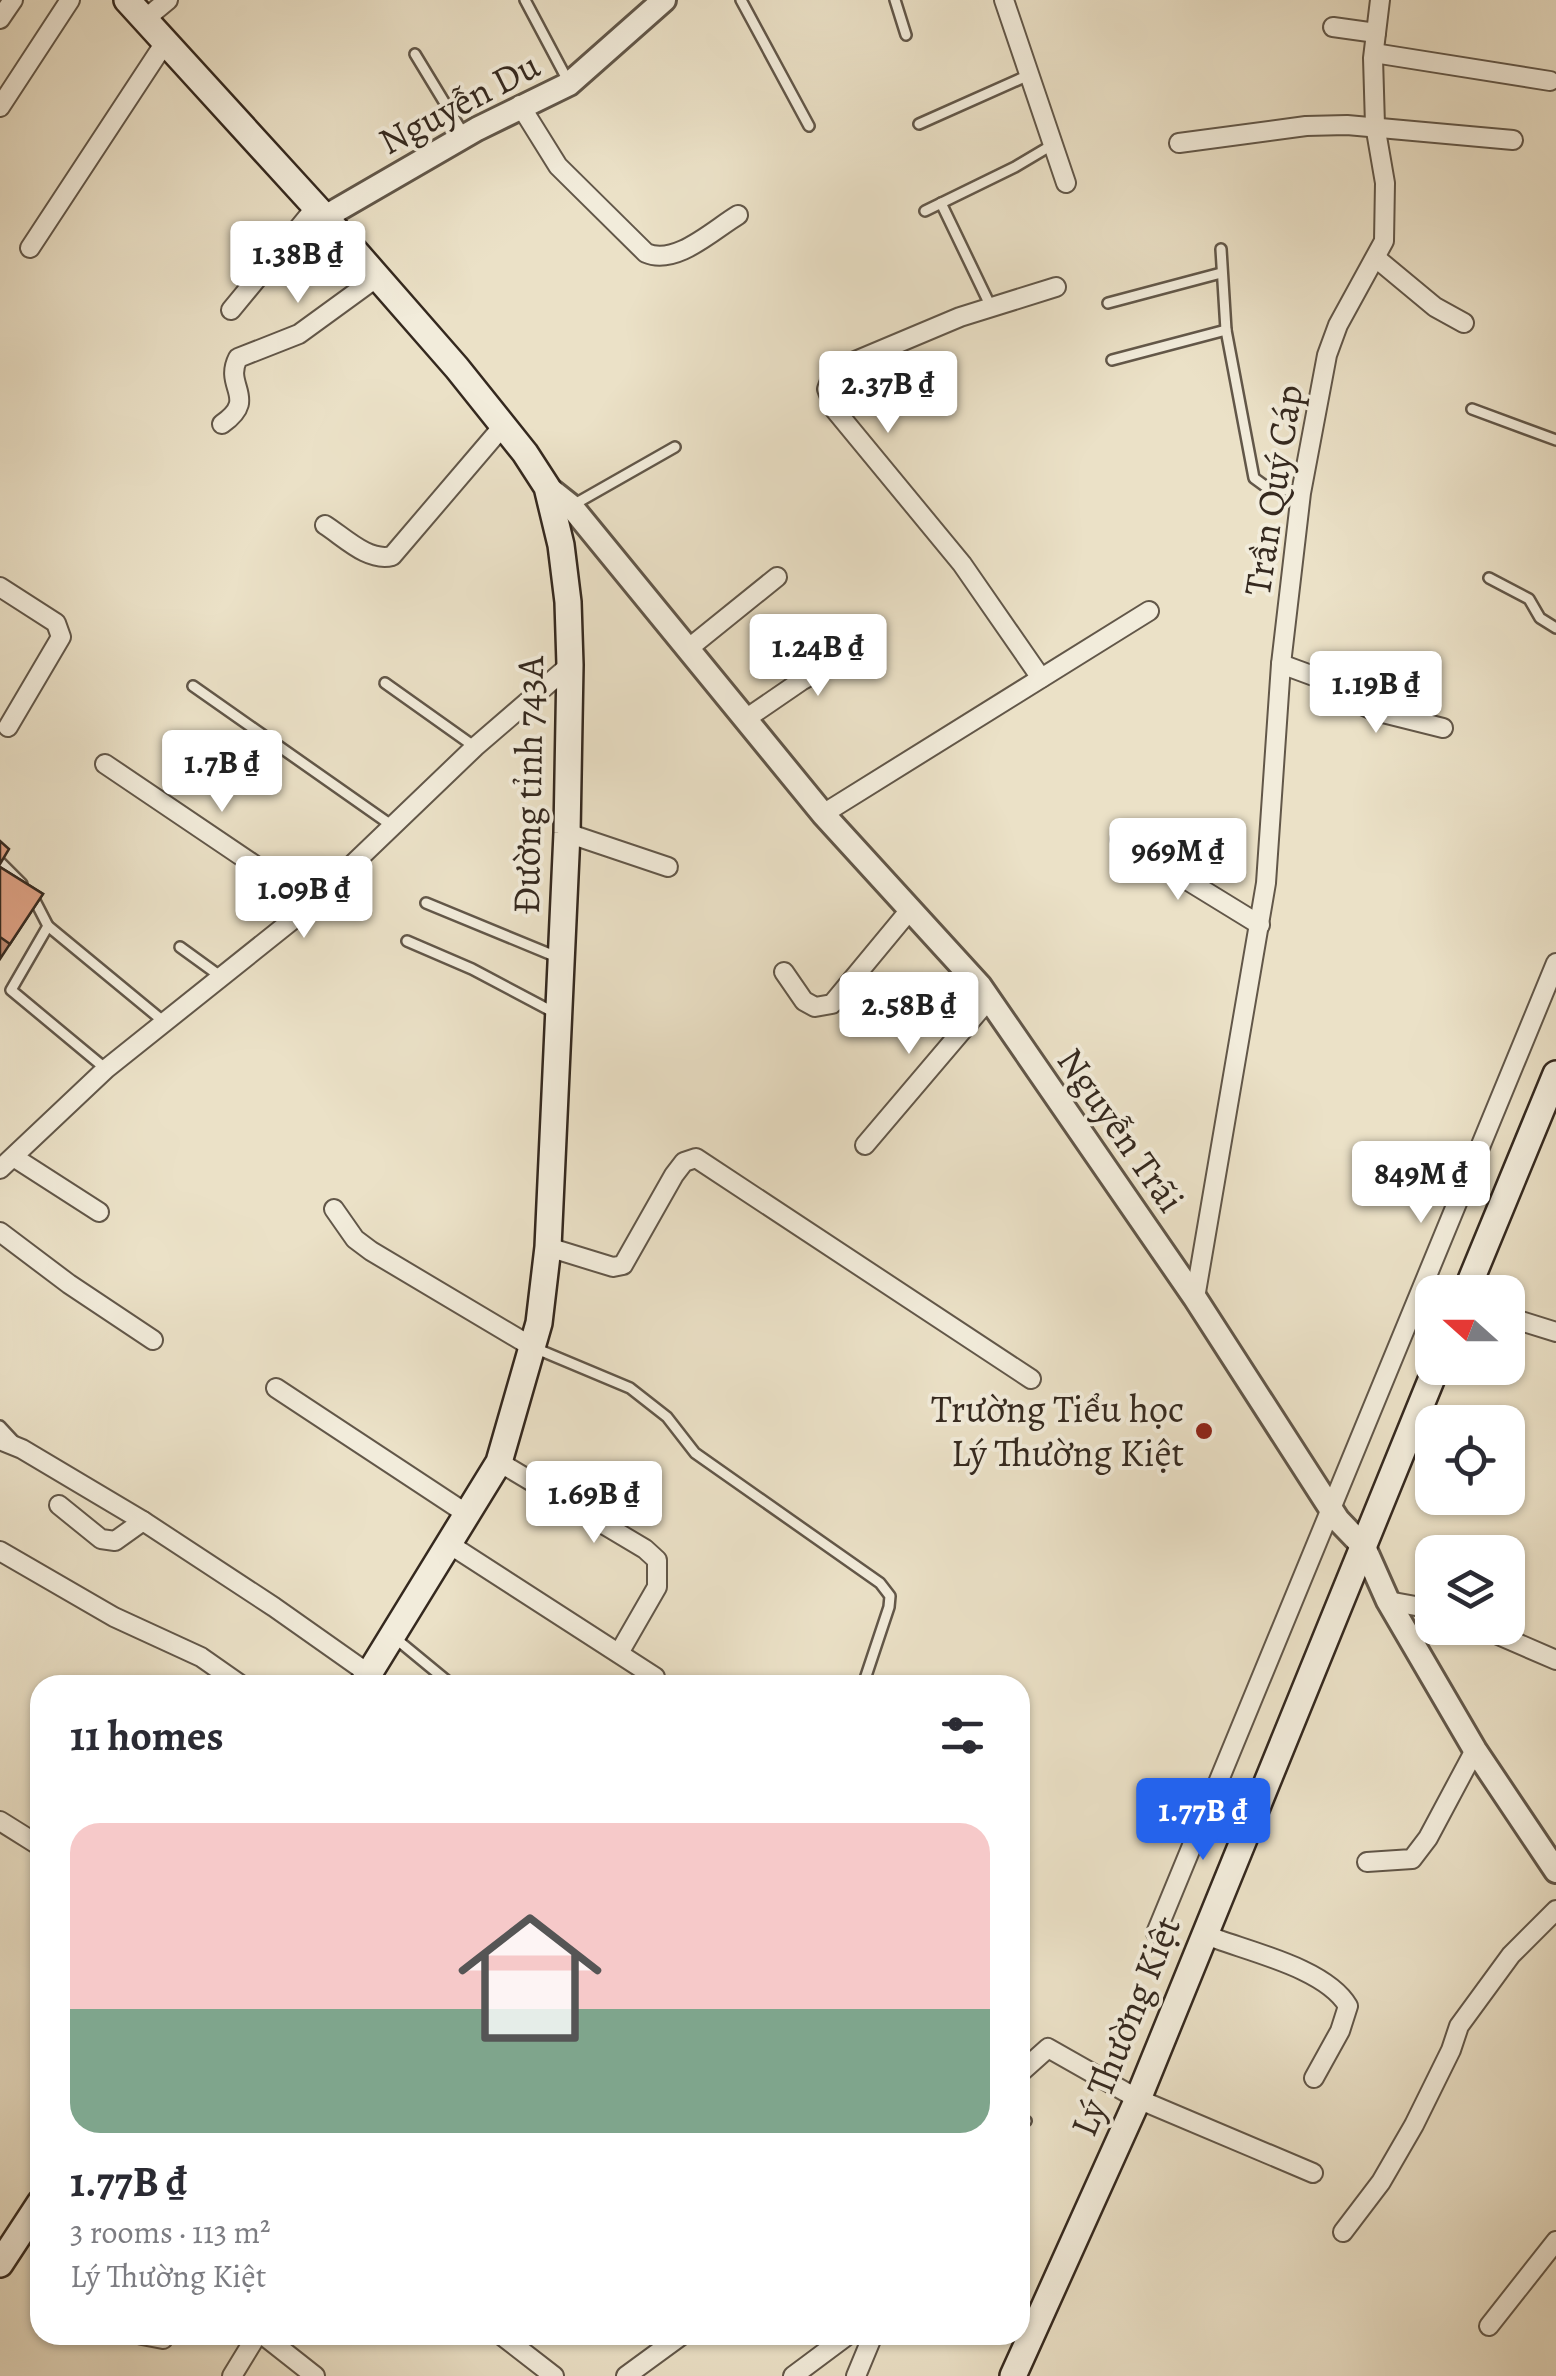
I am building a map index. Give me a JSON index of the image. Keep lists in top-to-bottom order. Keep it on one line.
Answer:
{"streets":{"main road":["Đường tỉnh 743A","Lý Thường Kiệt"],"street":["Nguyễn Du","Trần Quý Cáp","Nguyễn Trãi"]},"crossings":[["Nguyễn Du","Đường tỉnh 743A"],["Trần Quý Cáp","Nguyễn Trãi"],["Đường tỉnh 743A","Nguyễn Trãi"],["Nguyễn Trãi","Lý Thường Kiệt"]],"places":["Trường Tiểu học Lý Thường Kiệt"],"north":"left","page":{"price":["1.38B ₫","2.37B ₫","1.24B ₫","1.19B ₫","1.7B ₫","969M ₫","1.09B ₫","2.58B ₫","849M ₫","1.69B ₫","1.77B ₫"],"heading":"11 homes","list":[{"name":"1.77B ₫","note":"3 rooms · 113 m² · Lý Thường Kiệt"}]}}
